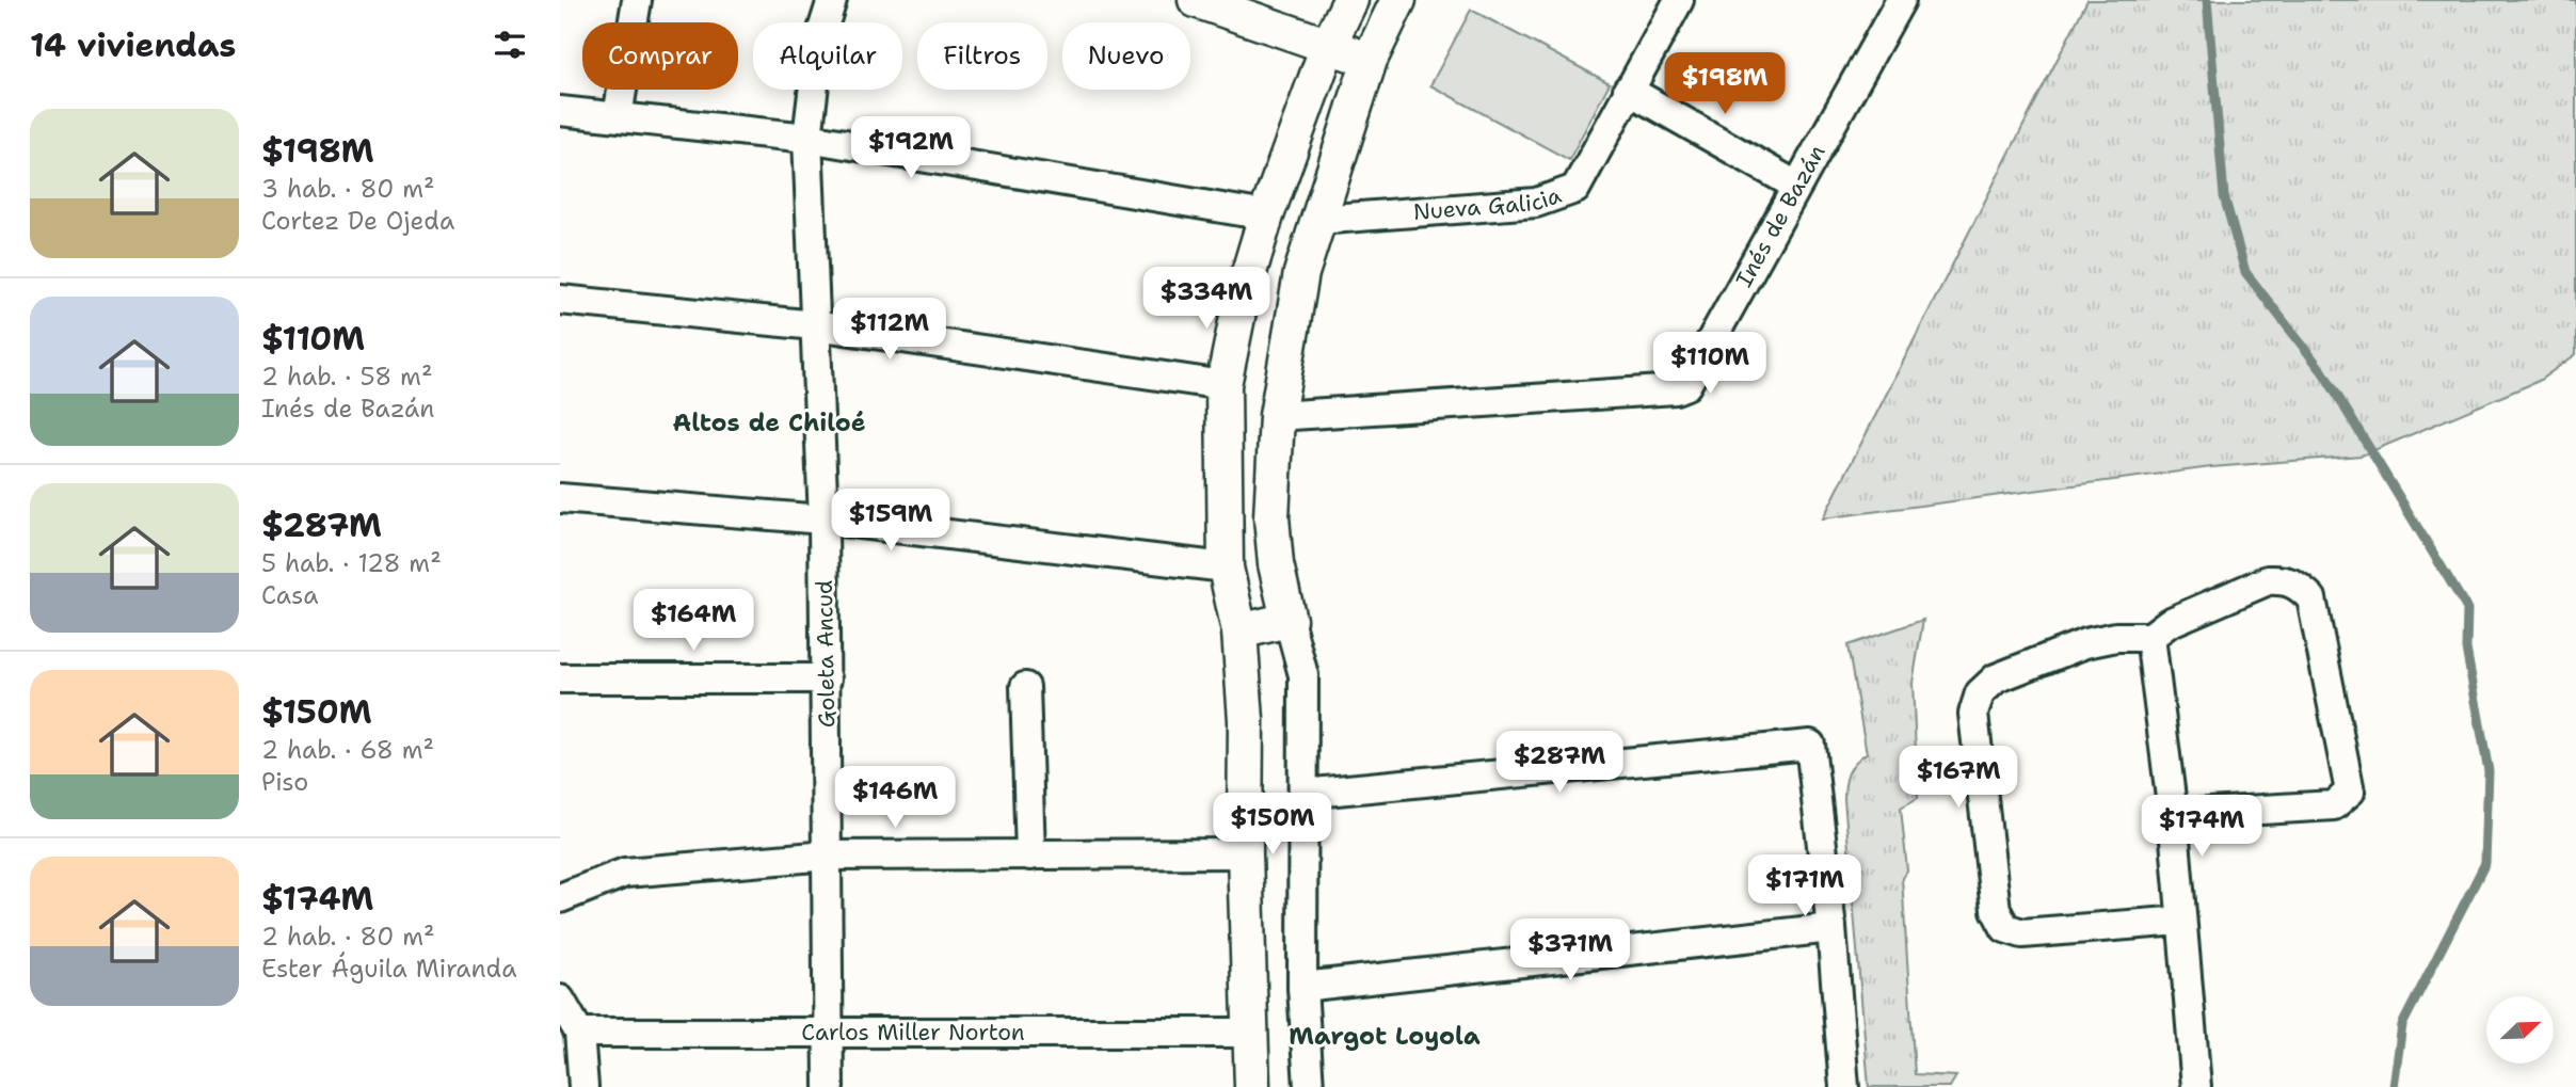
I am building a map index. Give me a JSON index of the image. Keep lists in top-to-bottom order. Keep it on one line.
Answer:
{"streets":{"street":["Nueva Galicia","Inés de Bazán","Goleta Ancud","Carlos Miller Norton"]},"crossings":[["Goleta Ancud","Carlos Miller Norton"]],"districts":["Altos de Chiloé","Margot Loyola"],"north":"top right","page":{"heading":"14 viviendas","chip":["Comprar","Alquilar","Filtros","Nuevo"],"price":["$198M","$192M","$334M","$112M","$110M","$159M","$164M","$287M","$167M","$146M","$150M","$174M","$171M","$371M"],"list":[{"name":"$198M","note":"3 hab. · 80 m² · Cortez De Ojeda"},{"name":"$110M","note":"2 hab. · 58 m² · Inés de Bazán"},{"name":"$287M","note":"5 hab. · 128 m² · Casa"},{"name":"$150M","note":"2 hab. · 68 m² · Piso"},{"name":"$174M","note":"2 hab. · 80 m² · Ester Águila Miranda"}]}}
